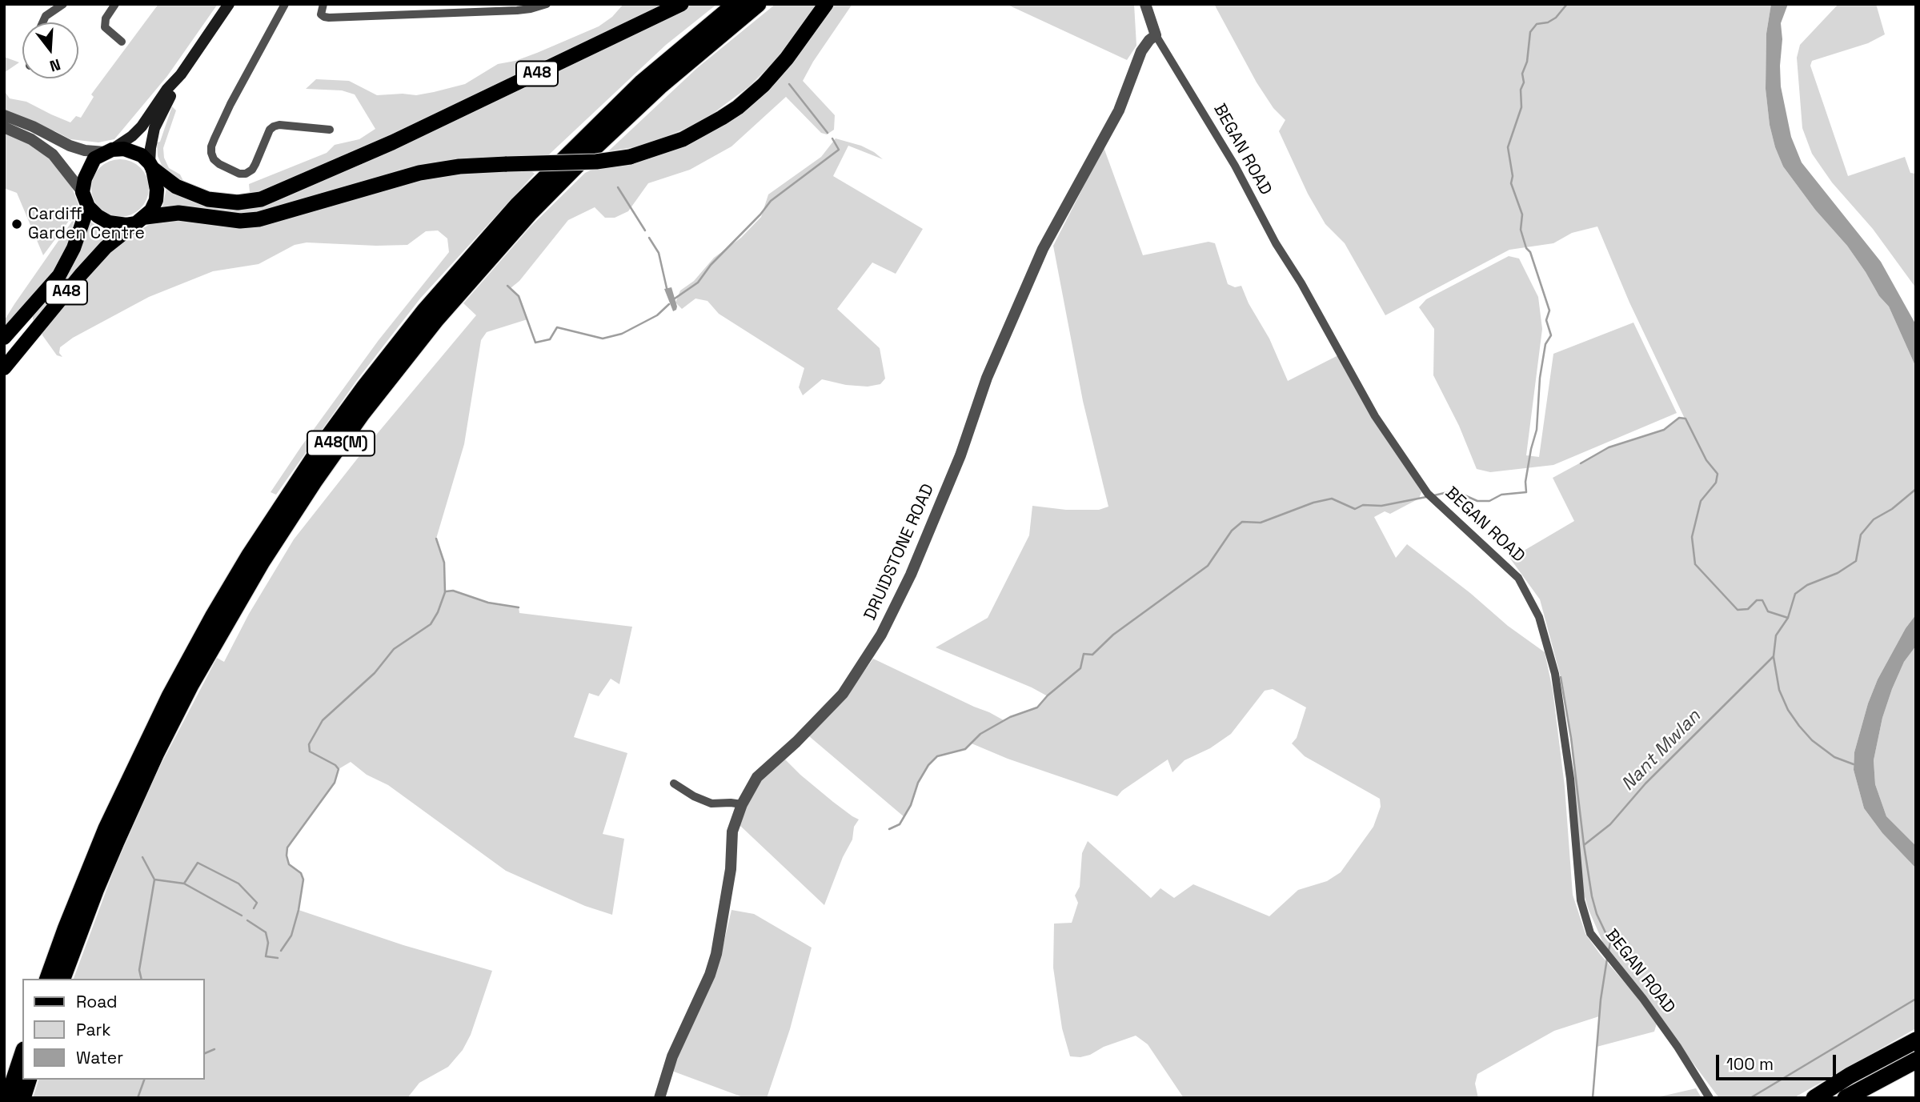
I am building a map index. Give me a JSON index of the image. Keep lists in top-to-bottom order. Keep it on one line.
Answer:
{"streets":{"highway":["A48","A48(M)"],"street":["BEGAN ROAD","DRUIDSTONE ROAD"]},"crossings":[["BEGAN ROAD","DRUIDSTONE ROAD"]],"water":["Nant Mwlan"],"places":["Cardiff Garden Centre"],"legend":["Road","Park","Water"],"scale_bar":"100 m","north":"bottom"}
